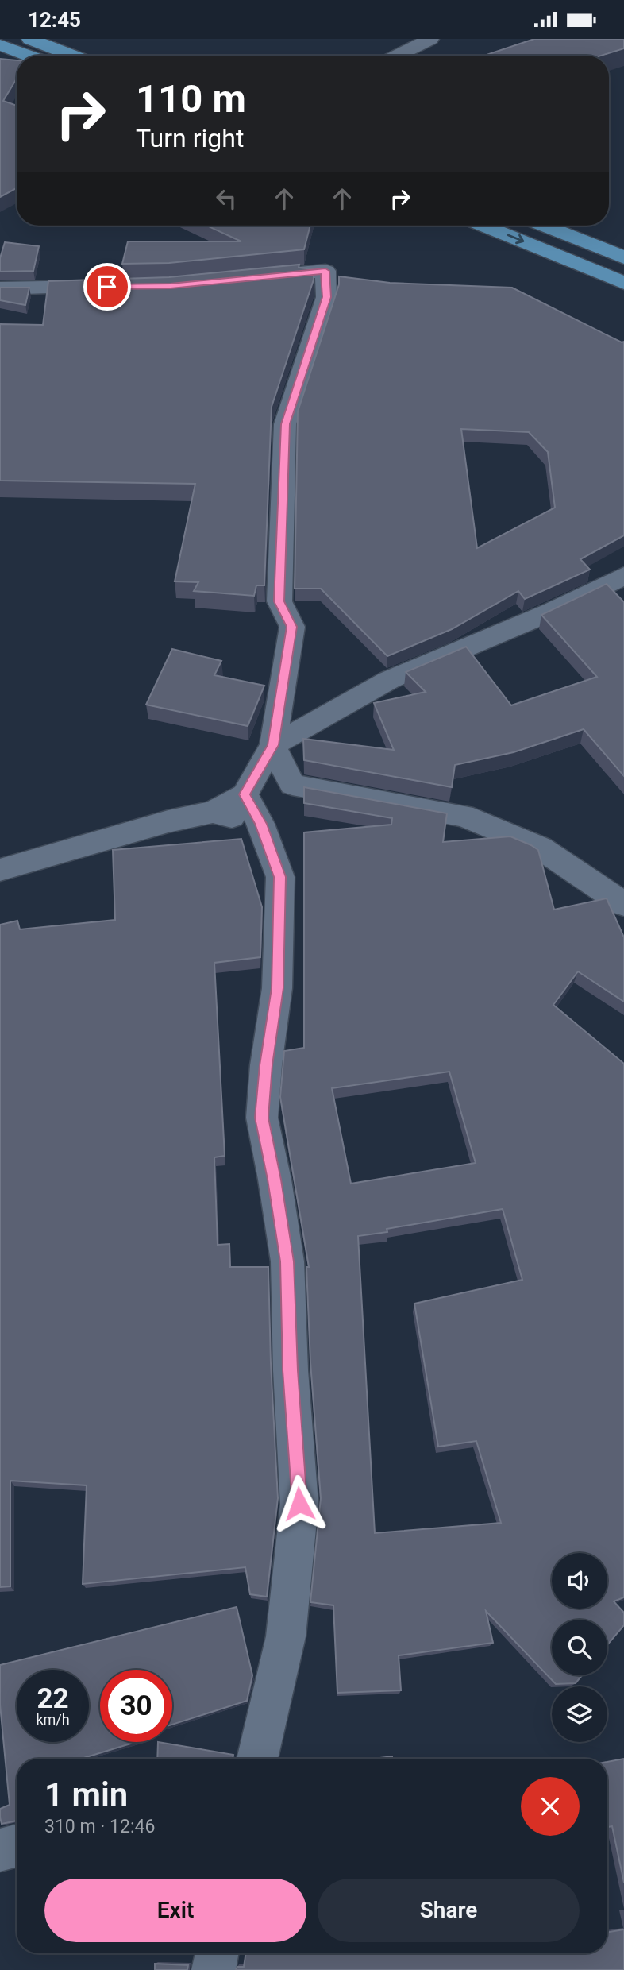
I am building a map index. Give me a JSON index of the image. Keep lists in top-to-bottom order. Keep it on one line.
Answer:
{"page":{"status":"12:45","turn":["110 m","Turn right"],"speed":"22 km/h","limit":"30","heading":["1 min","310 m · 12:46"],"buttons":["Exit","Share"]}}
